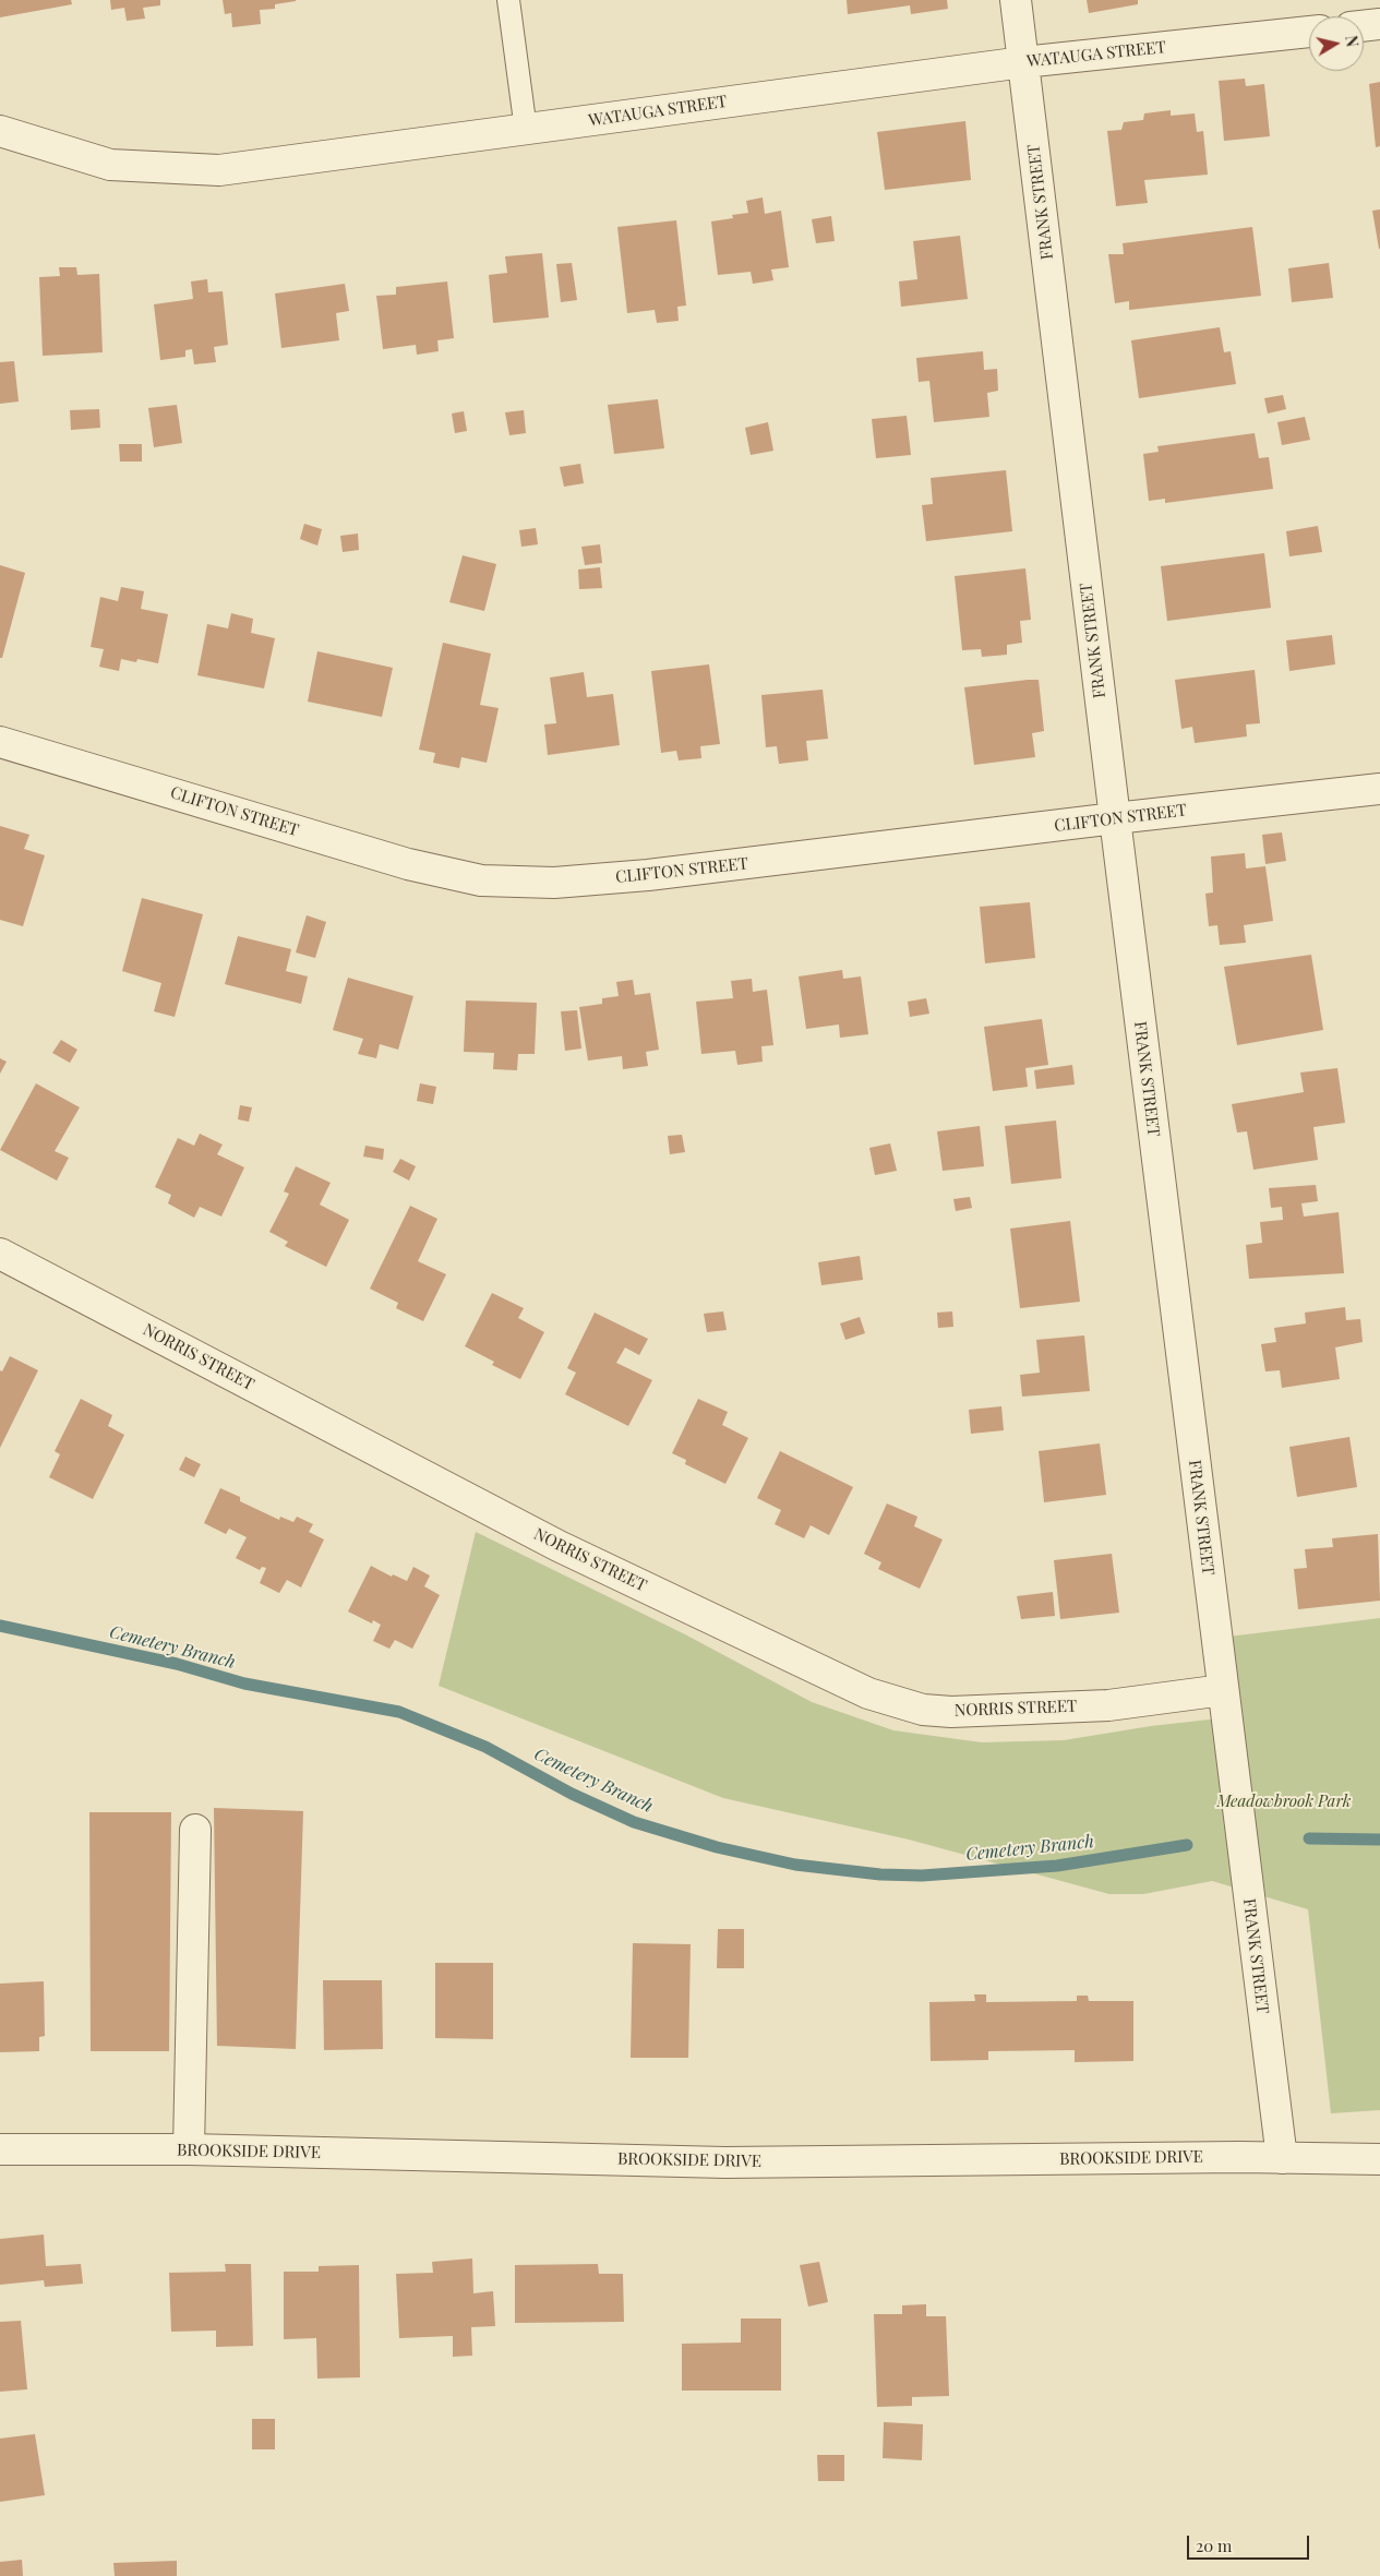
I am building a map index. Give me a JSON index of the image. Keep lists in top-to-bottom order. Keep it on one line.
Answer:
{"streets":{"street":["WATAUGA STREET","FRANK STREET","CLIFTON STREET","NORRIS STREET","BROOKSIDE DRIVE"]},"crossings":[["WATAUGA STREET","FRANK STREET"],["FRANK STREET","CLIFTON STREET"],["FRANK STREET","NORRIS STREET"],["FRANK STREET","BROOKSIDE DRIVE"]],"water":["Cemetery Branch"],"parks":["Meadowbrook Park"],"scale_bar":"20 m","north":"right"}
